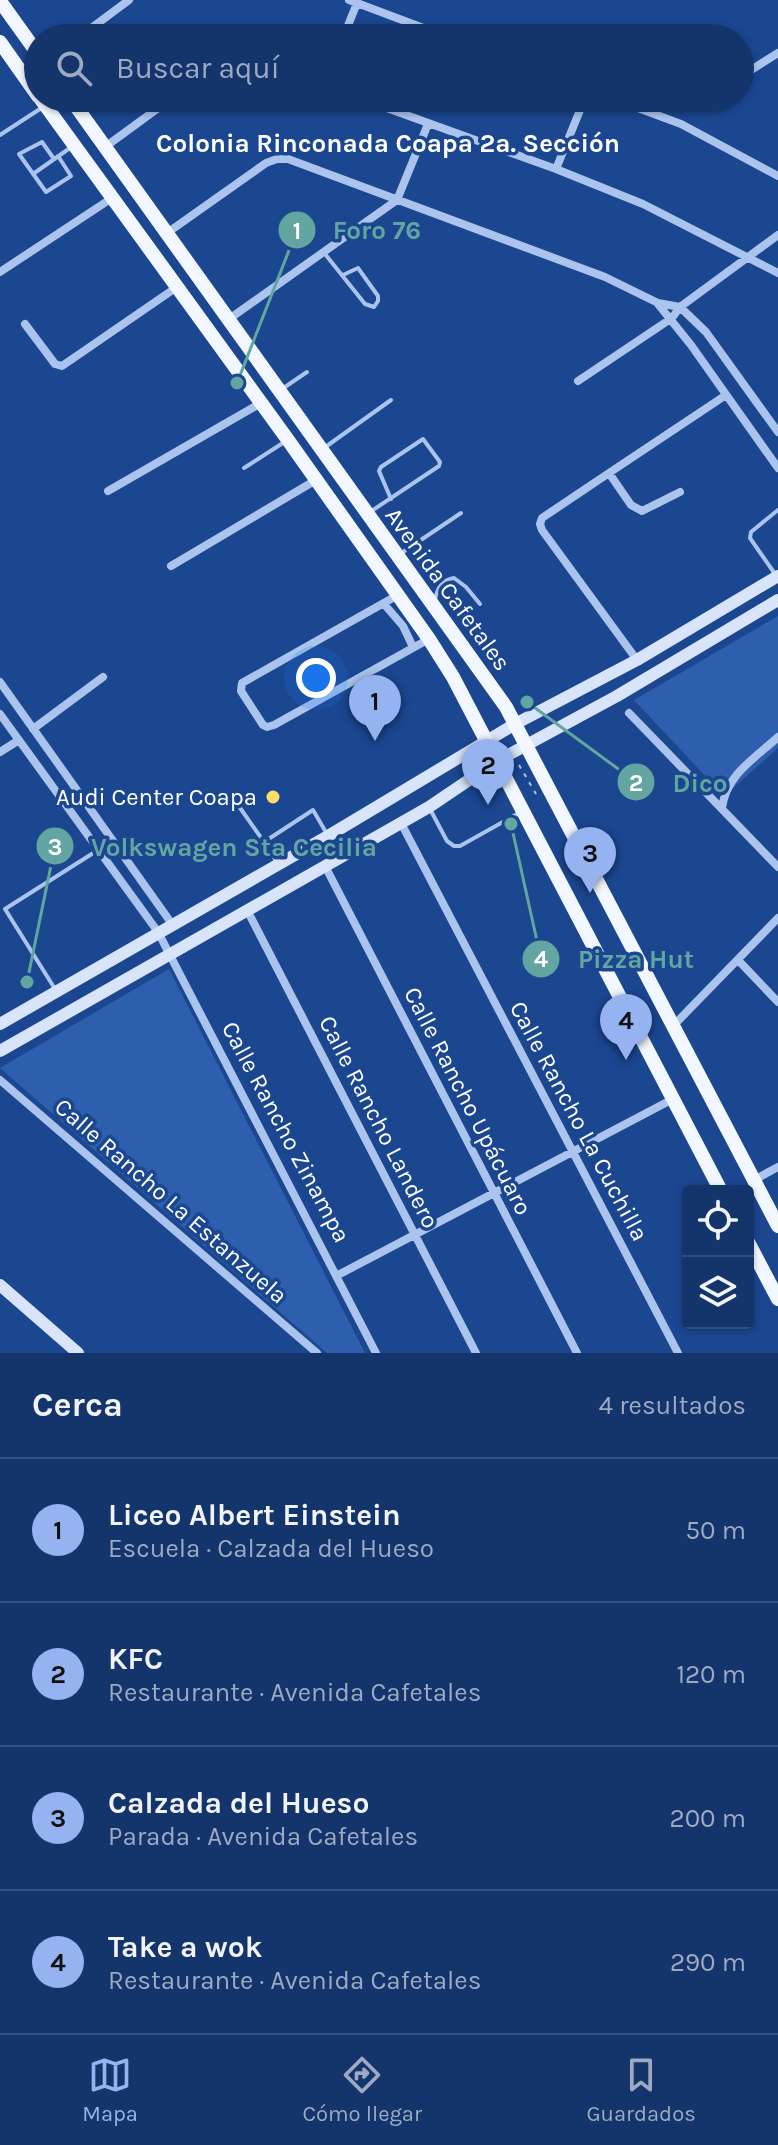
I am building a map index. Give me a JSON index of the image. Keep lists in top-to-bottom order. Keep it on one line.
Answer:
{"streets":{"main road":["Avenida Cafetales"],"street":["Calle Rancho Upácuaro","Calle Rancho La Cuchilla","Calle Rancho Landero","Calle Rancho Zinampa","Calle Rancho La Estanzuela"]},"districts":["Colonia Rinconada Coapa 2a. Sección"],"places":["Foro 76","Dico","Audi Center Coapa","Pizza Hut","Volkswagen Sta Cecilia"],"page":{"search":"Buscar aquí","pins":["1","2","3","4"],"heading":["Cerca","4 resultados"],"list":[{"mark":"1","name":"Liceo Albert Einstein","note":"Escuela · Calzada del Hueso","value":"50 m"},{"mark":"2","name":"KFC","note":"Restaurante · Avenida Cafetales","value":"120 m"},{"mark":"3","name":"Calzada del Hueso","note":"Parada · Avenida Cafetales","value":"200 m"},{"mark":"4","name":"Take a wok","note":"Restaurante · Avenida Cafetales","value":"290 m"}],"nav":["Mapa","Cómo llegar","Guardados"]}}
